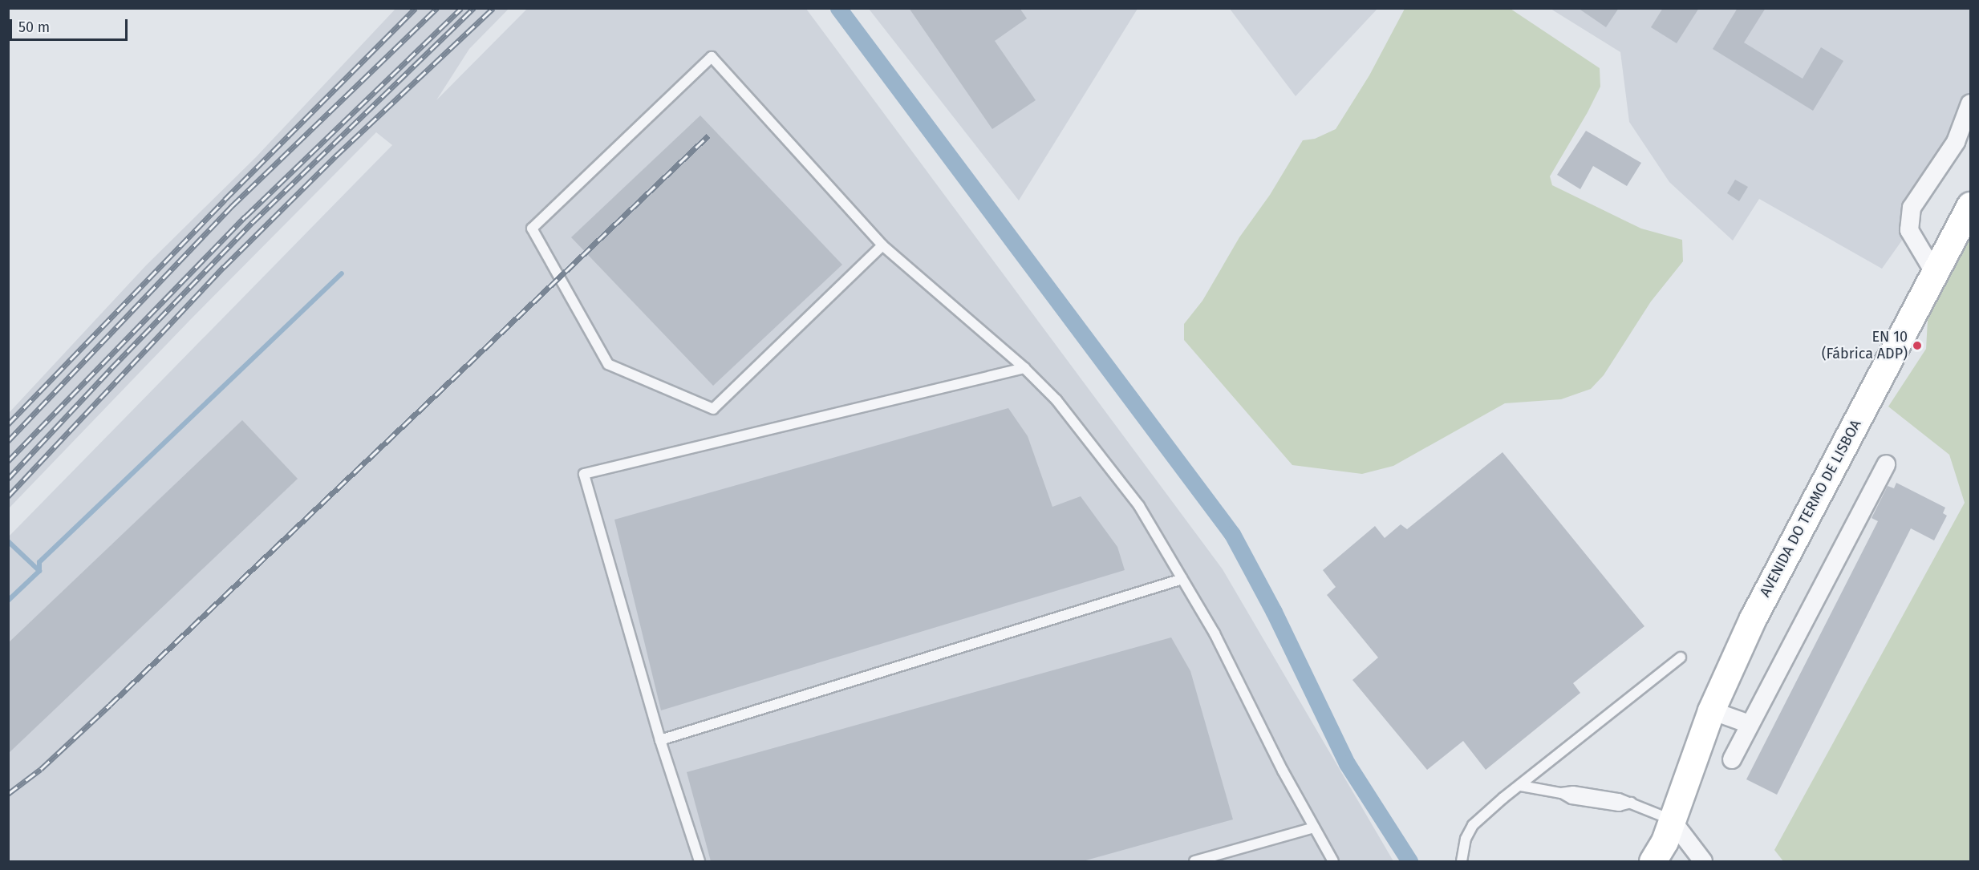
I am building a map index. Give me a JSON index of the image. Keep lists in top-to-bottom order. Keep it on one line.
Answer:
{"streets":{"main road":["AVENIDA DO TERMO DE LISBOA"]},"places":["EN 10 (Fábrica ADP)"],"scale_bar":"50 m"}
